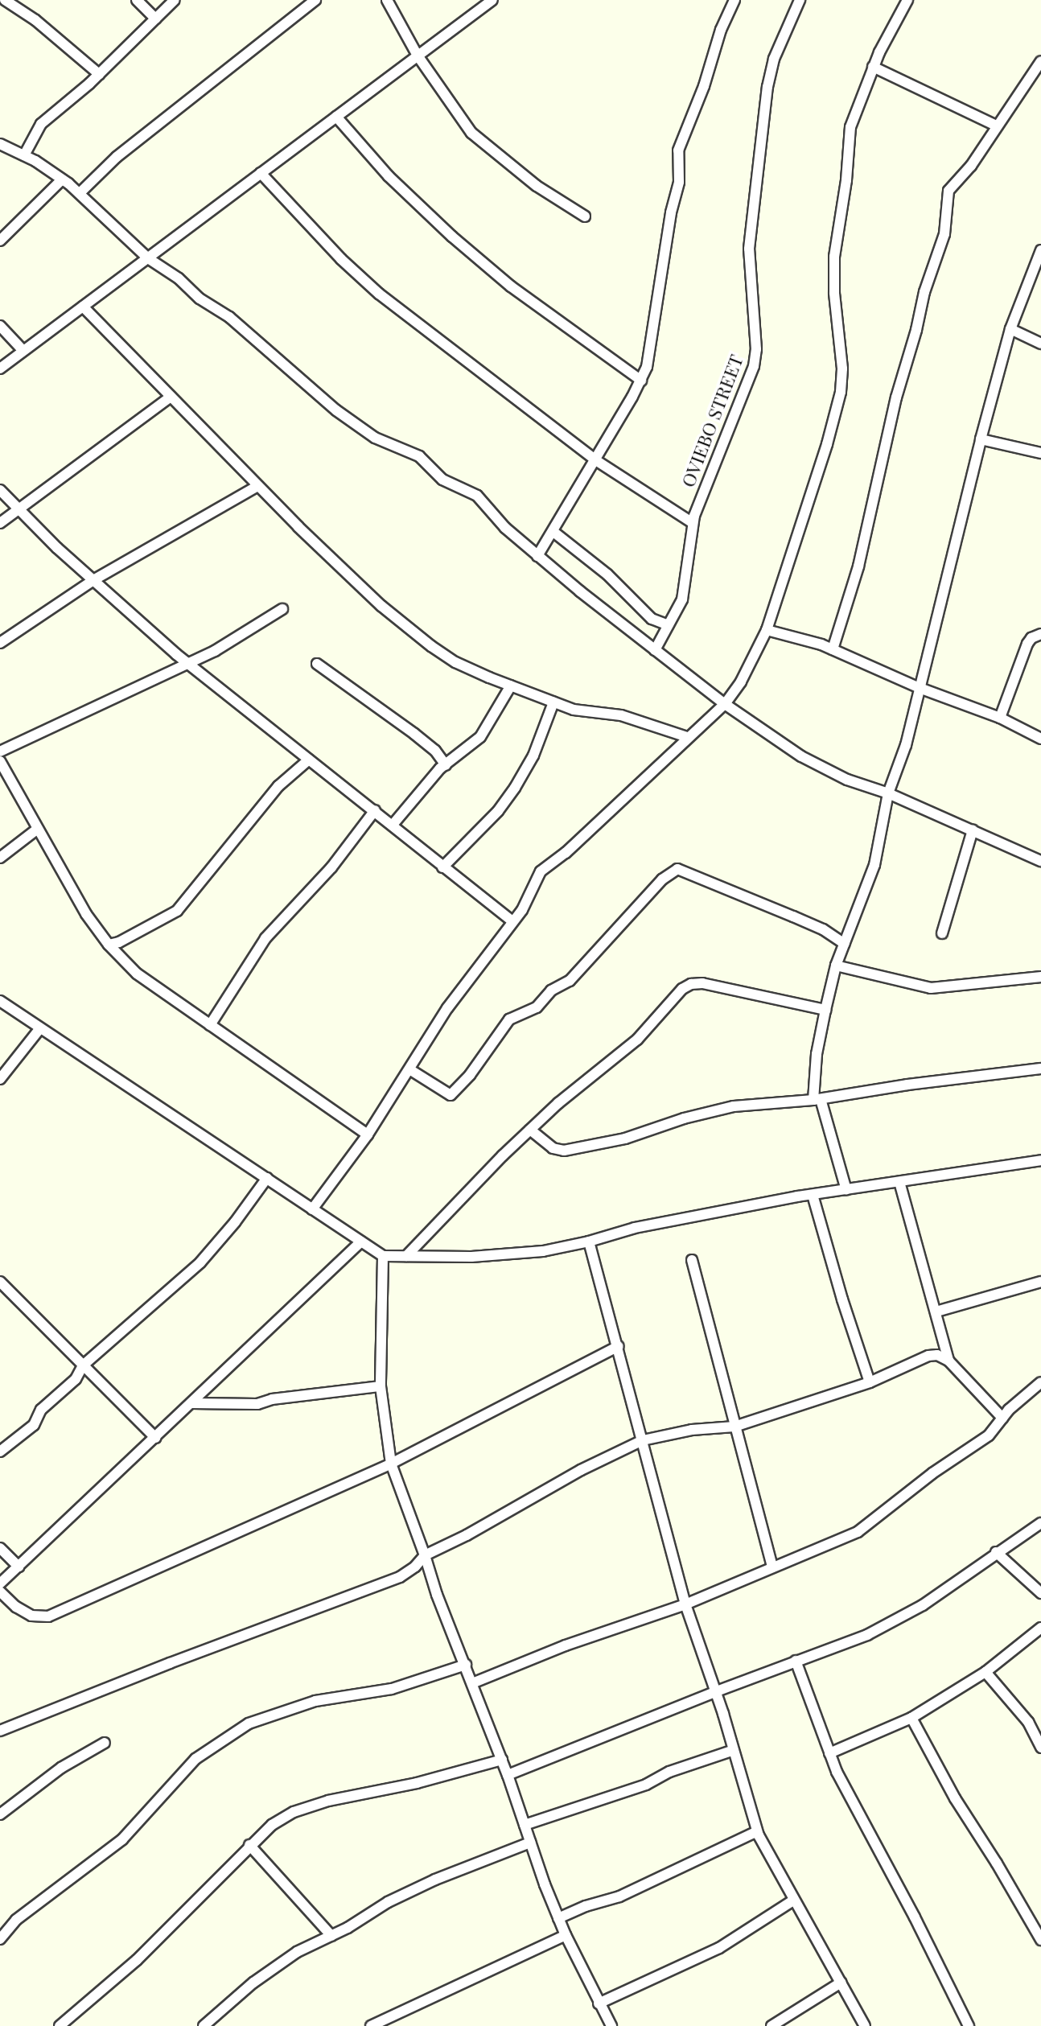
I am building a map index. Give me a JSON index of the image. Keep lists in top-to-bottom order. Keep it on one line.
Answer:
{"streets":{"street":["OVIEBO STREET"]}}
